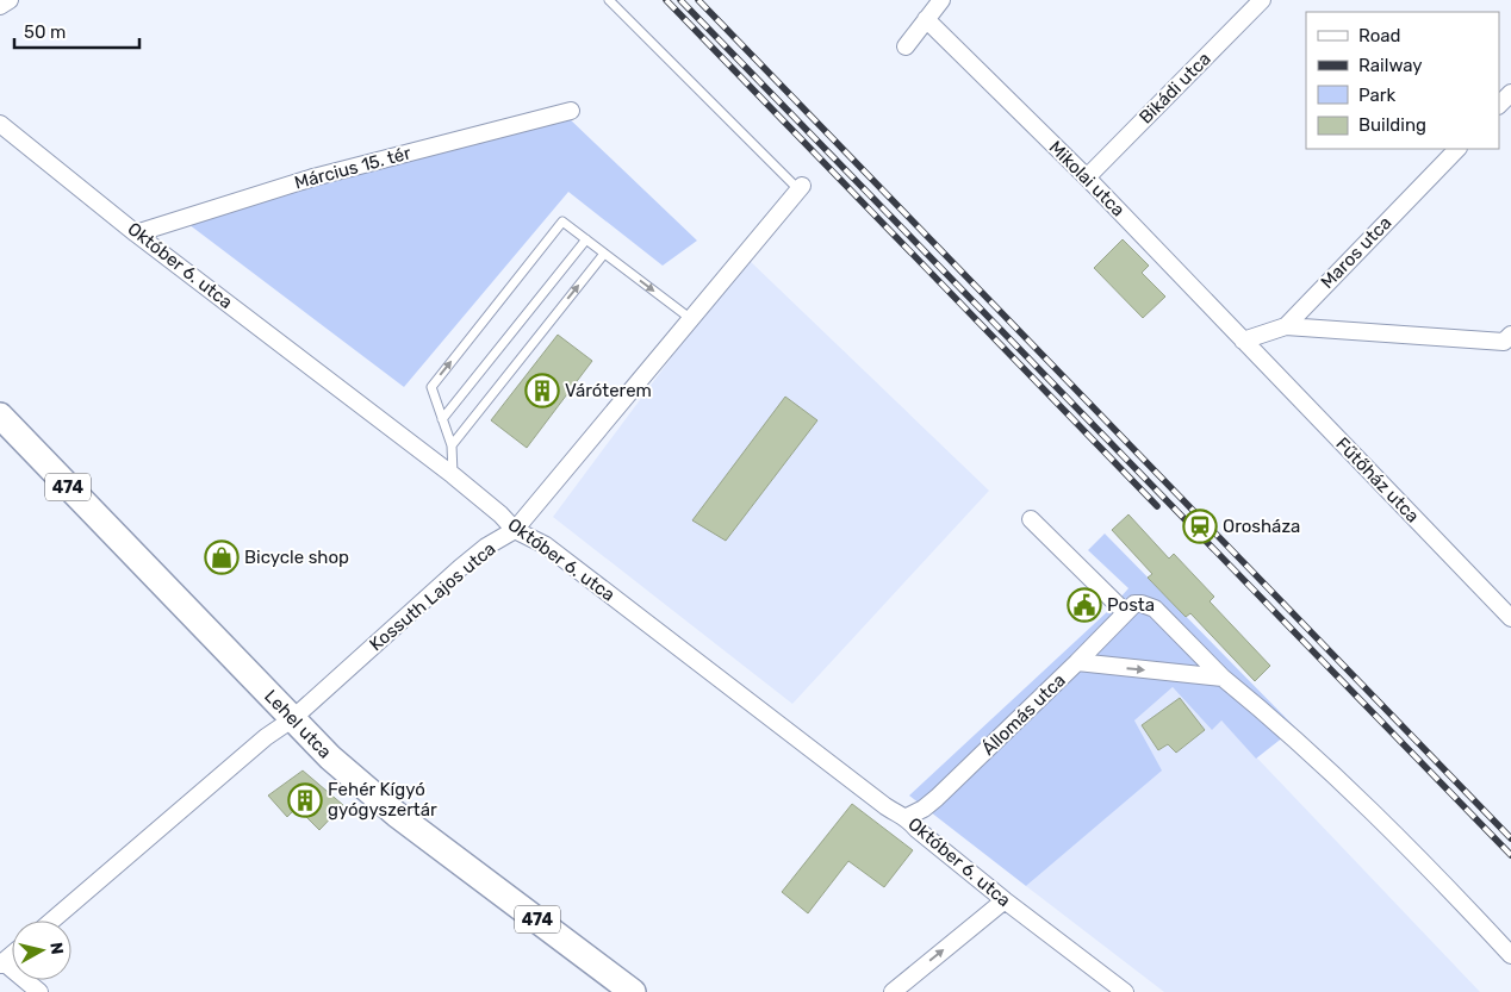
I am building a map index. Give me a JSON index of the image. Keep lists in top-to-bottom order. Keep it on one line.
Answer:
{"streets":{"main road":["474","Lehel utca"],"street":["Bikádi utca","Március 15. tér","Mikolai utca","Maros utca","Október 6. utca","Fűtőház utca","Kossuth Lajos utca","Állomás utca"]},"crossings":[["Bikádi utca","Mikolai utca"],["Március 15. tér","Október 6. utca"],["Mikolai utca","Maros utca"],["Mikolai utca","Fűtőház utca"],["Maros utca","Fűtőház utca"],["Október 6. utca","Kossuth Lajos utca"],["Október 6. utca","Állomás utca"],["Kossuth Lajos utca","Lehel utca"]],"places":{"building":["Váróterem","Fehér Kígyó gyógyszertár"],"station":["Orosháza"],"shop":["Bicycle shop"],"public building":["Posta"]},"legend":["Road","Railway","Park","Building"],"scale_bar":"50 m","north":"right"}
